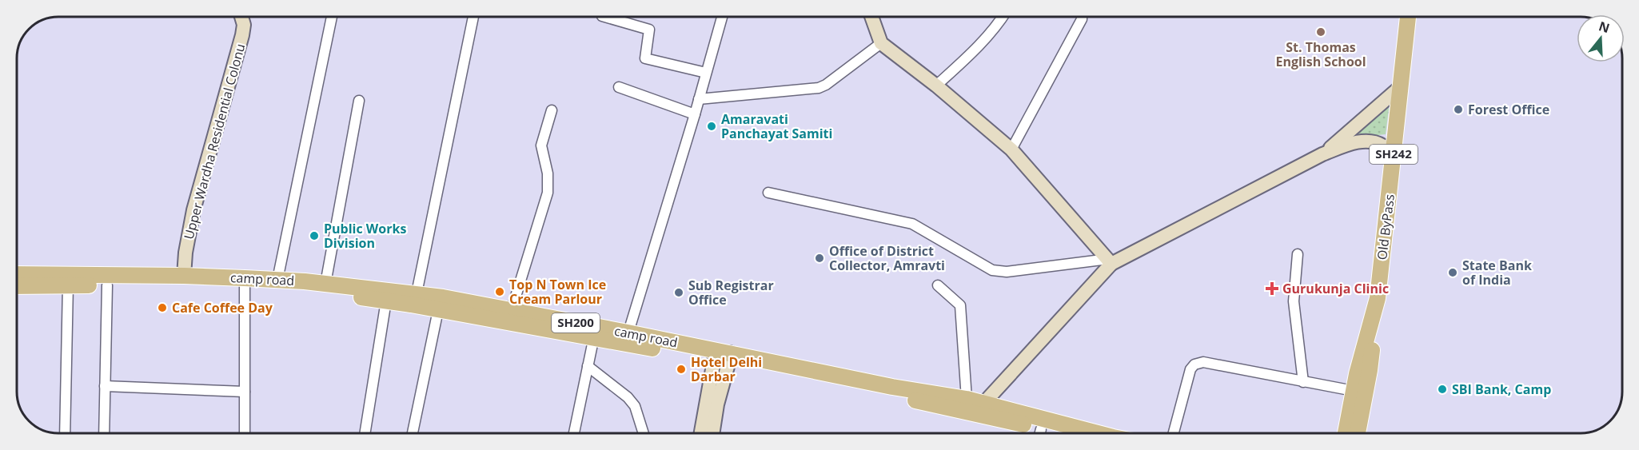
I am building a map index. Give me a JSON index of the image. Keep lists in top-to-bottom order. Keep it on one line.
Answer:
{"streets":{"main road":["SH242","Old ByPass","camp road","SH200"],"street":["Upper Wardha Residential Colonu"]},"crossings":[["Upper Wardha Residential Colonu","camp road"]],"places":{"other":["St. Thomas English School","Forest Office","Amaravati Panchayat Samiti","Public Works Division","Office of District Collector, Amravti","State Bank of India","Top N Town Ice Cream Parlour","Sub Registrar Office","Cafe Coffee Day","Hotel Delhi Darbar","SBI Bank, Camp"],"health":["Gurukunja Clinic"]},"north":"top"}
